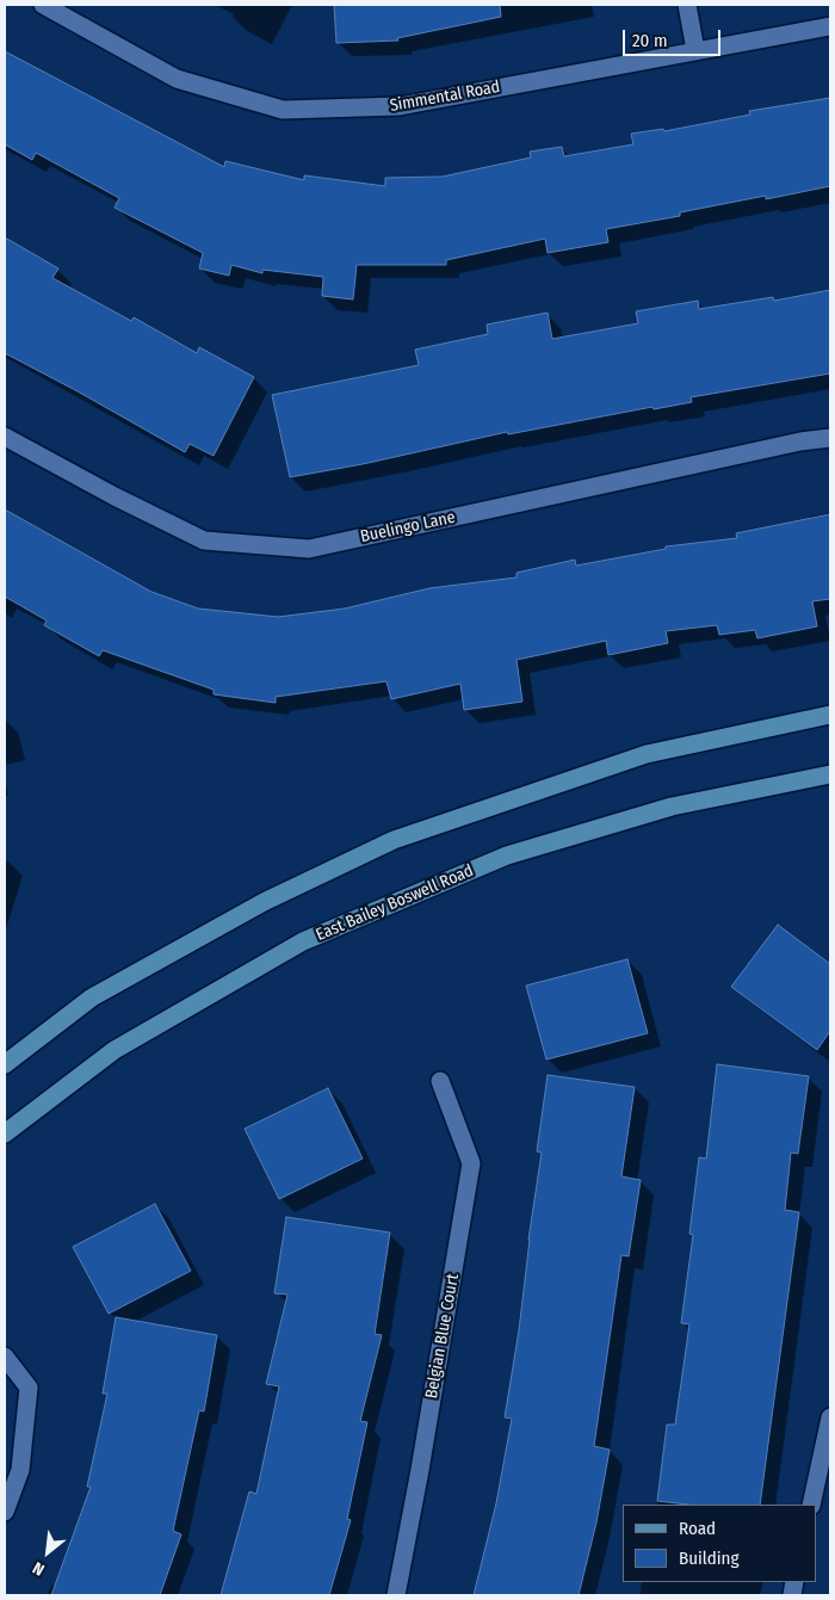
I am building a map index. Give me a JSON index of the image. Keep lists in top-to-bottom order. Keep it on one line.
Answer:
{"streets":{"street":["Simmental Road","Buelingo Lane","East Bailey Boswell Road","Belgian Blue Court"]},"legend":["Road","Building"],"scale_bar":"20 m","north":"bottom left"}
